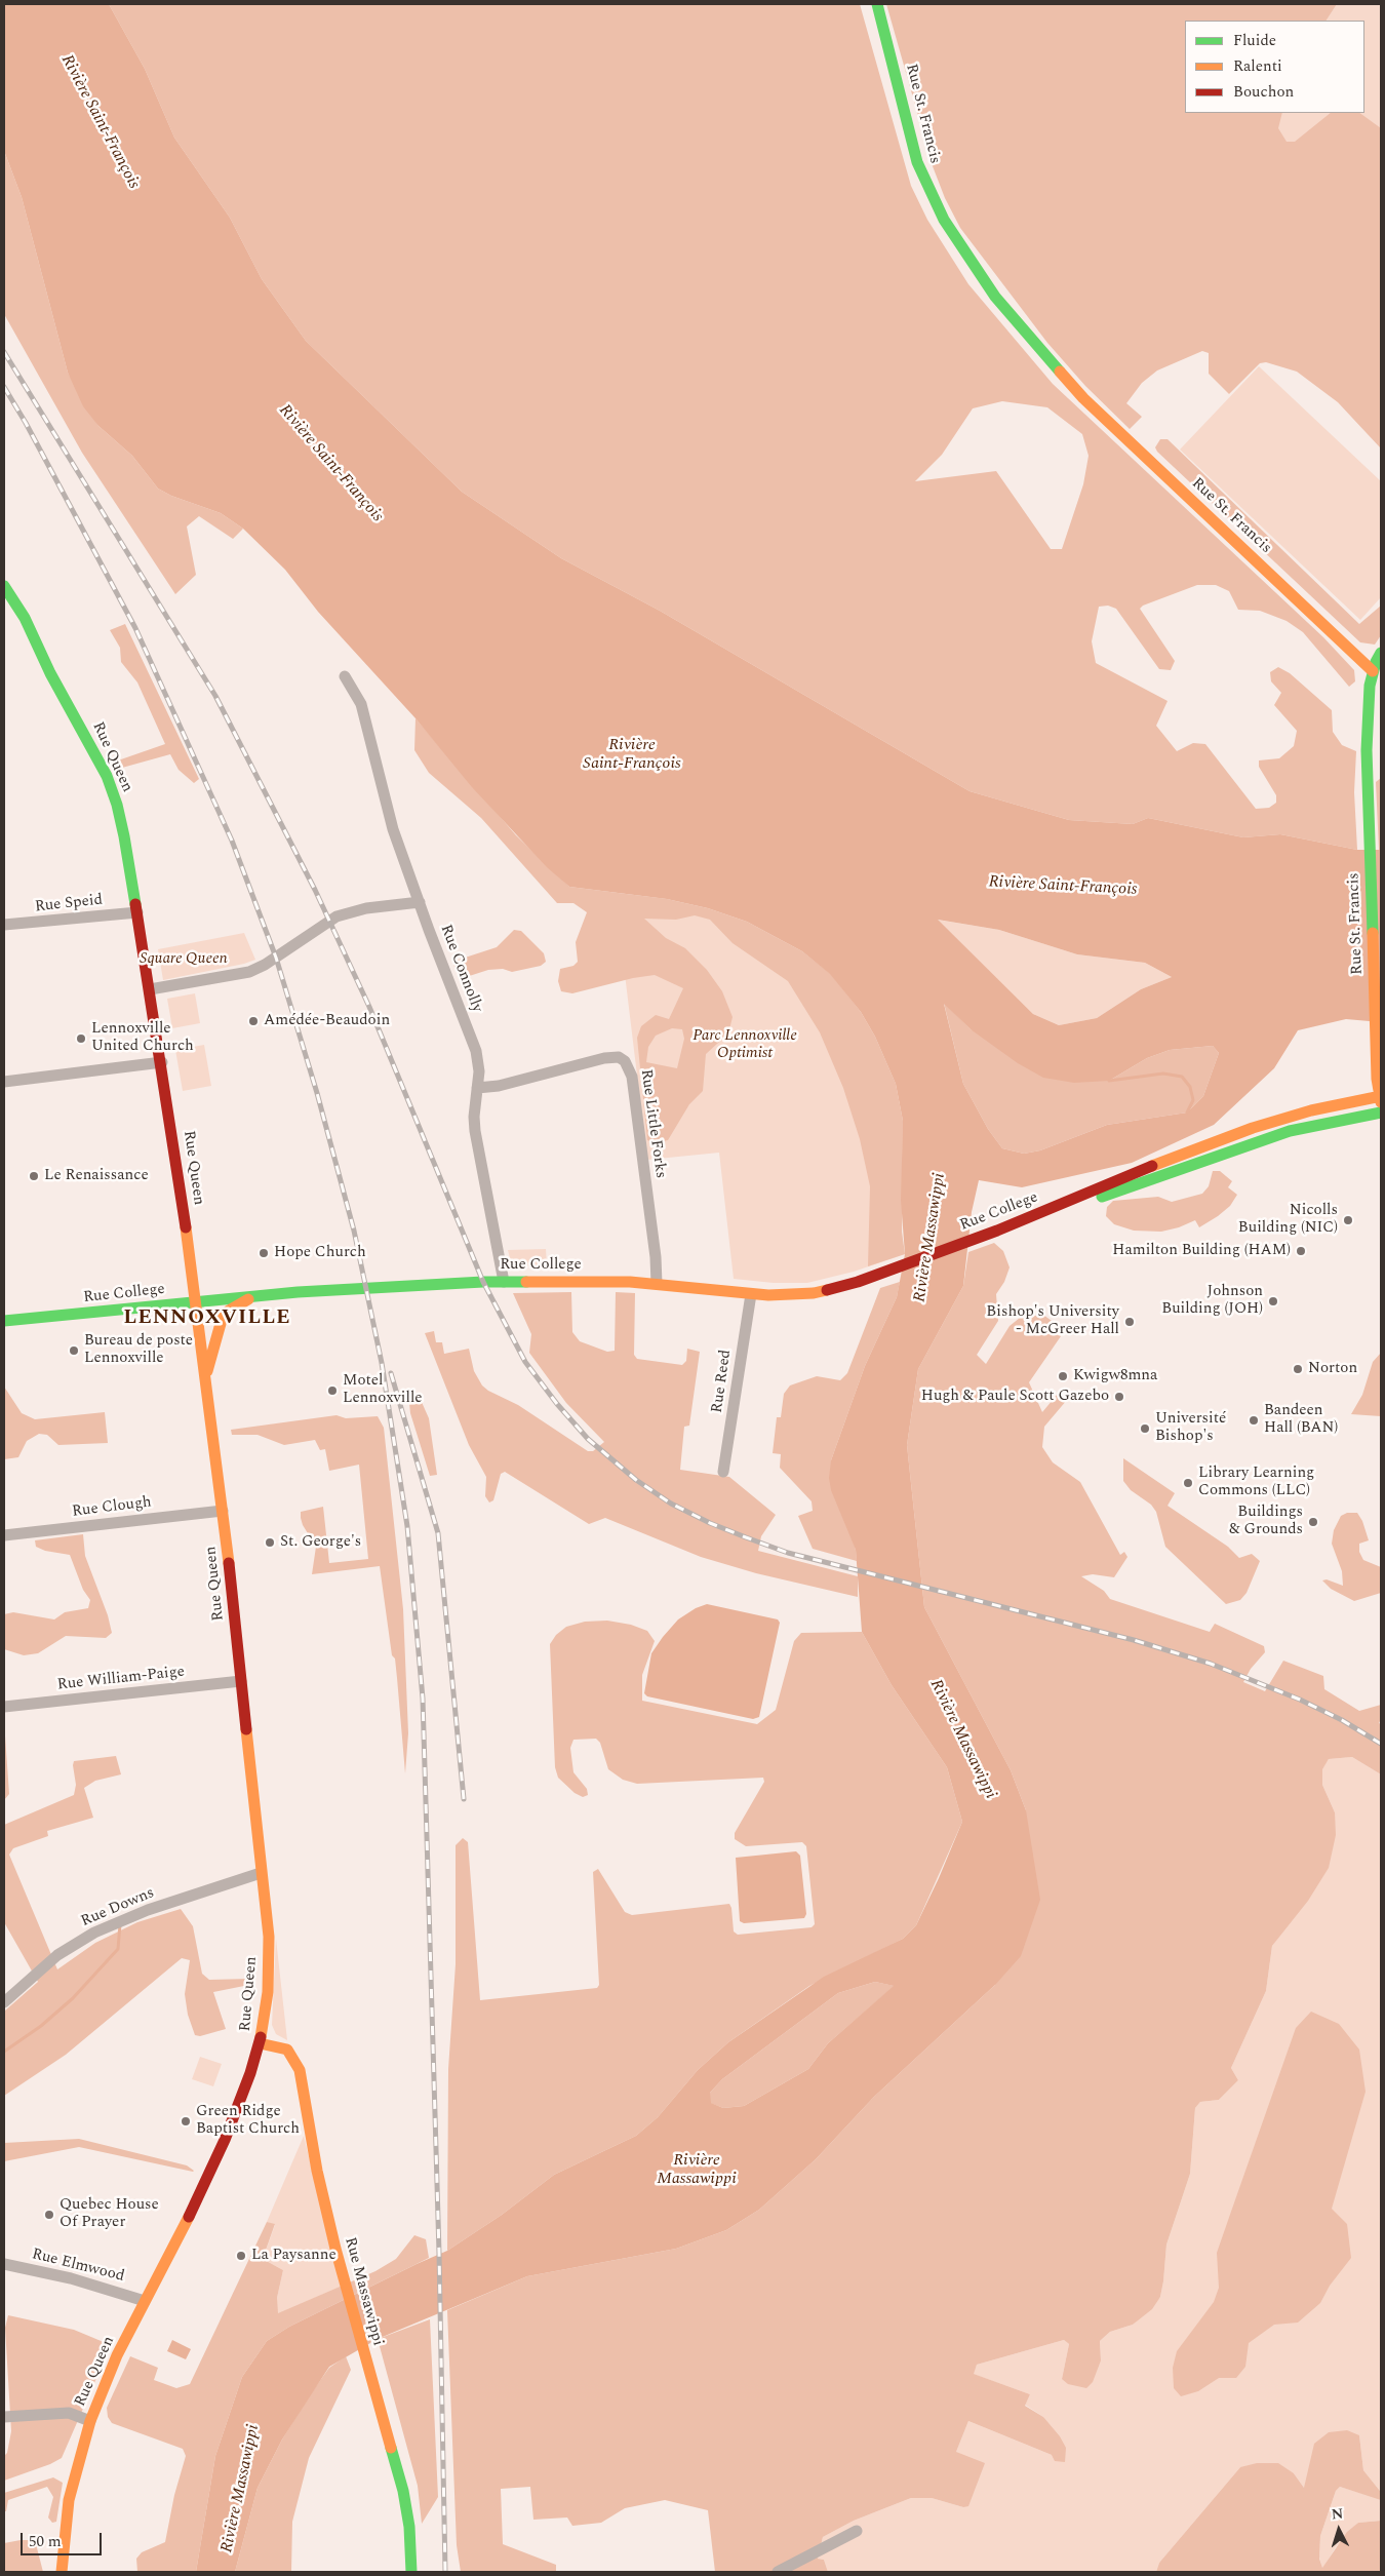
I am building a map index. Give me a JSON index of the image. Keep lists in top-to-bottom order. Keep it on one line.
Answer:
{"streets":{"main road":["Rue St. Francis","Rue Queen","Rue College","Rue Massawippi"],"street":["Rue Speid","Rue Connolly","Rue Little Forks","Rue Reed","Rue Clough","Rue William-Paige","Rue Downs","Rue Elmwood"]},"crossings":[["Rue St. Francis","Rue College"],["Rue Queen","Rue Speid"],["Rue Queen","Rue College"],["Rue Queen","Rue Clough"],["Rue Queen","Rue William-Paige"],["Rue Queen","Rue Downs"],["Rue Queen","Rue Elmwood"],["Rue Queen","Rue Massawippi"],["Rue Connolly","Rue Little Forks"],["Rue Connolly","Rue College"],["Rue Little Forks","Rue College"],["Rue College","Rue Reed"]],"districts":["LENNOXVILLE"],"water":["Rivière Saint-François","Rivière Massawippi"],"parks":["Square Queen","Parc Lennoxville Optimist"],"places":["Amédée-Beaudoin","Lennoxville United Church","Le Renaissance","Nicolls Building (NIC)","Hamilton Building (HAM)","Hope Church","Johnson Building (JOH)","Bishop's University - McGreer Hall","Bureau de poste Lennoxville","Norton","Kwigw8mna","Motel Lennoxville","Hugh & Paule Scott Gazebo","Bandeen Hall (BAN)","Université Bishop's","Library Learning Commons (LLC)","Buildings & Grounds","St. George's","Green Ridge Baptist Church","Quebec House Of Prayer","La Paysanne"],"legend":["Fluide","Ralenti","Bouchon"],"scale_bar":"50 m","north":"top"}
